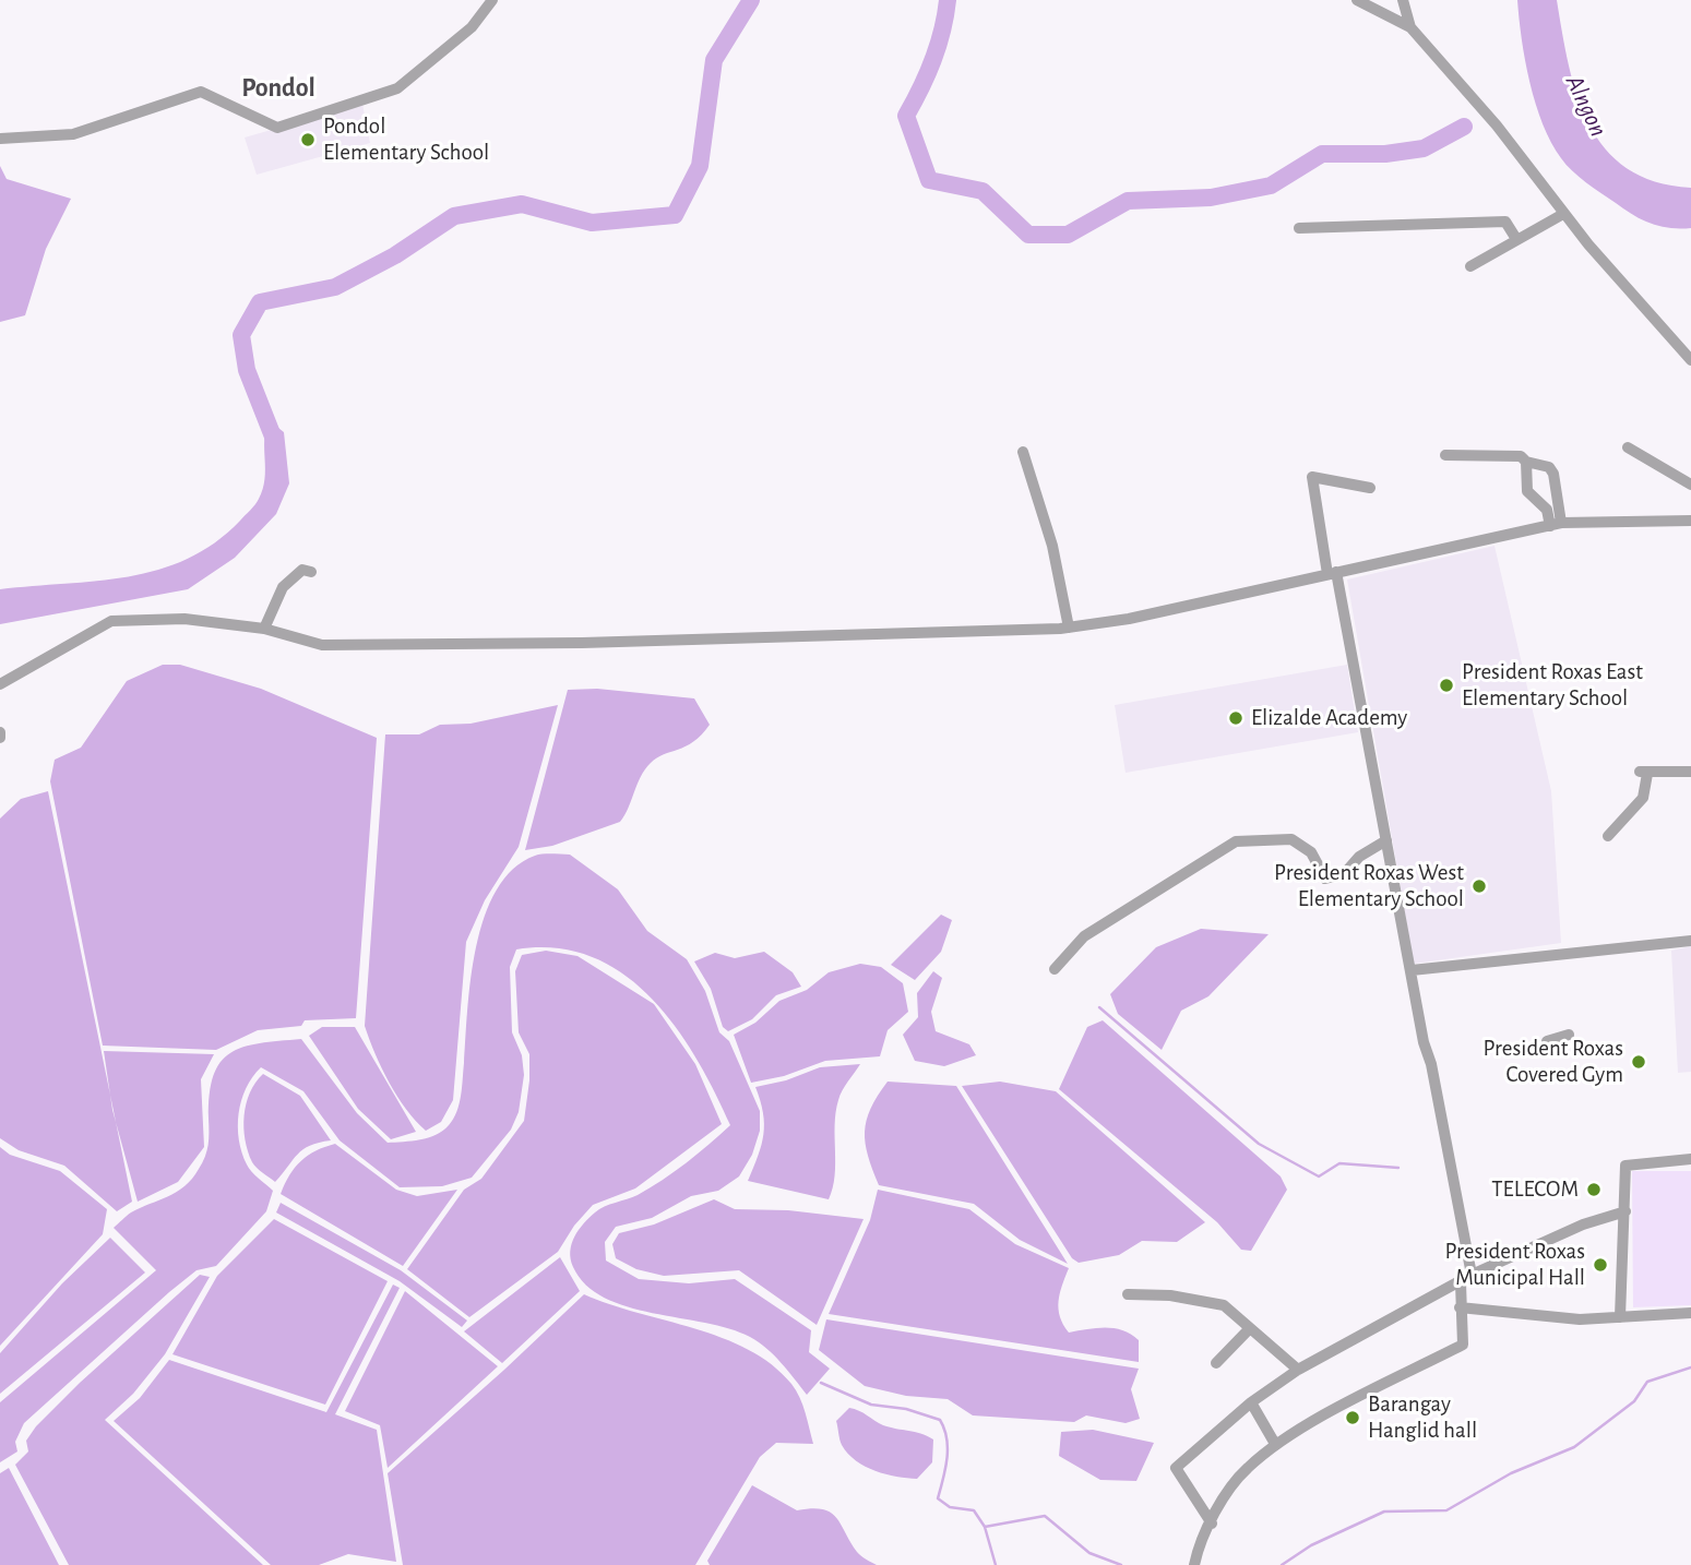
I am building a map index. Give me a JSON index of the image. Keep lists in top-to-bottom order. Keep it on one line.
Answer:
{"districts":["Pondol"],"water":["Alngon"],"places":["Pondol Elementary School","President Roxas East Elementary School","Elizalde Academy","President Roxas West Elementary School","President Roxas Covered Gym","TELECOM","President Roxas Municipal Hall","Barangay Hanglid hall"]}
